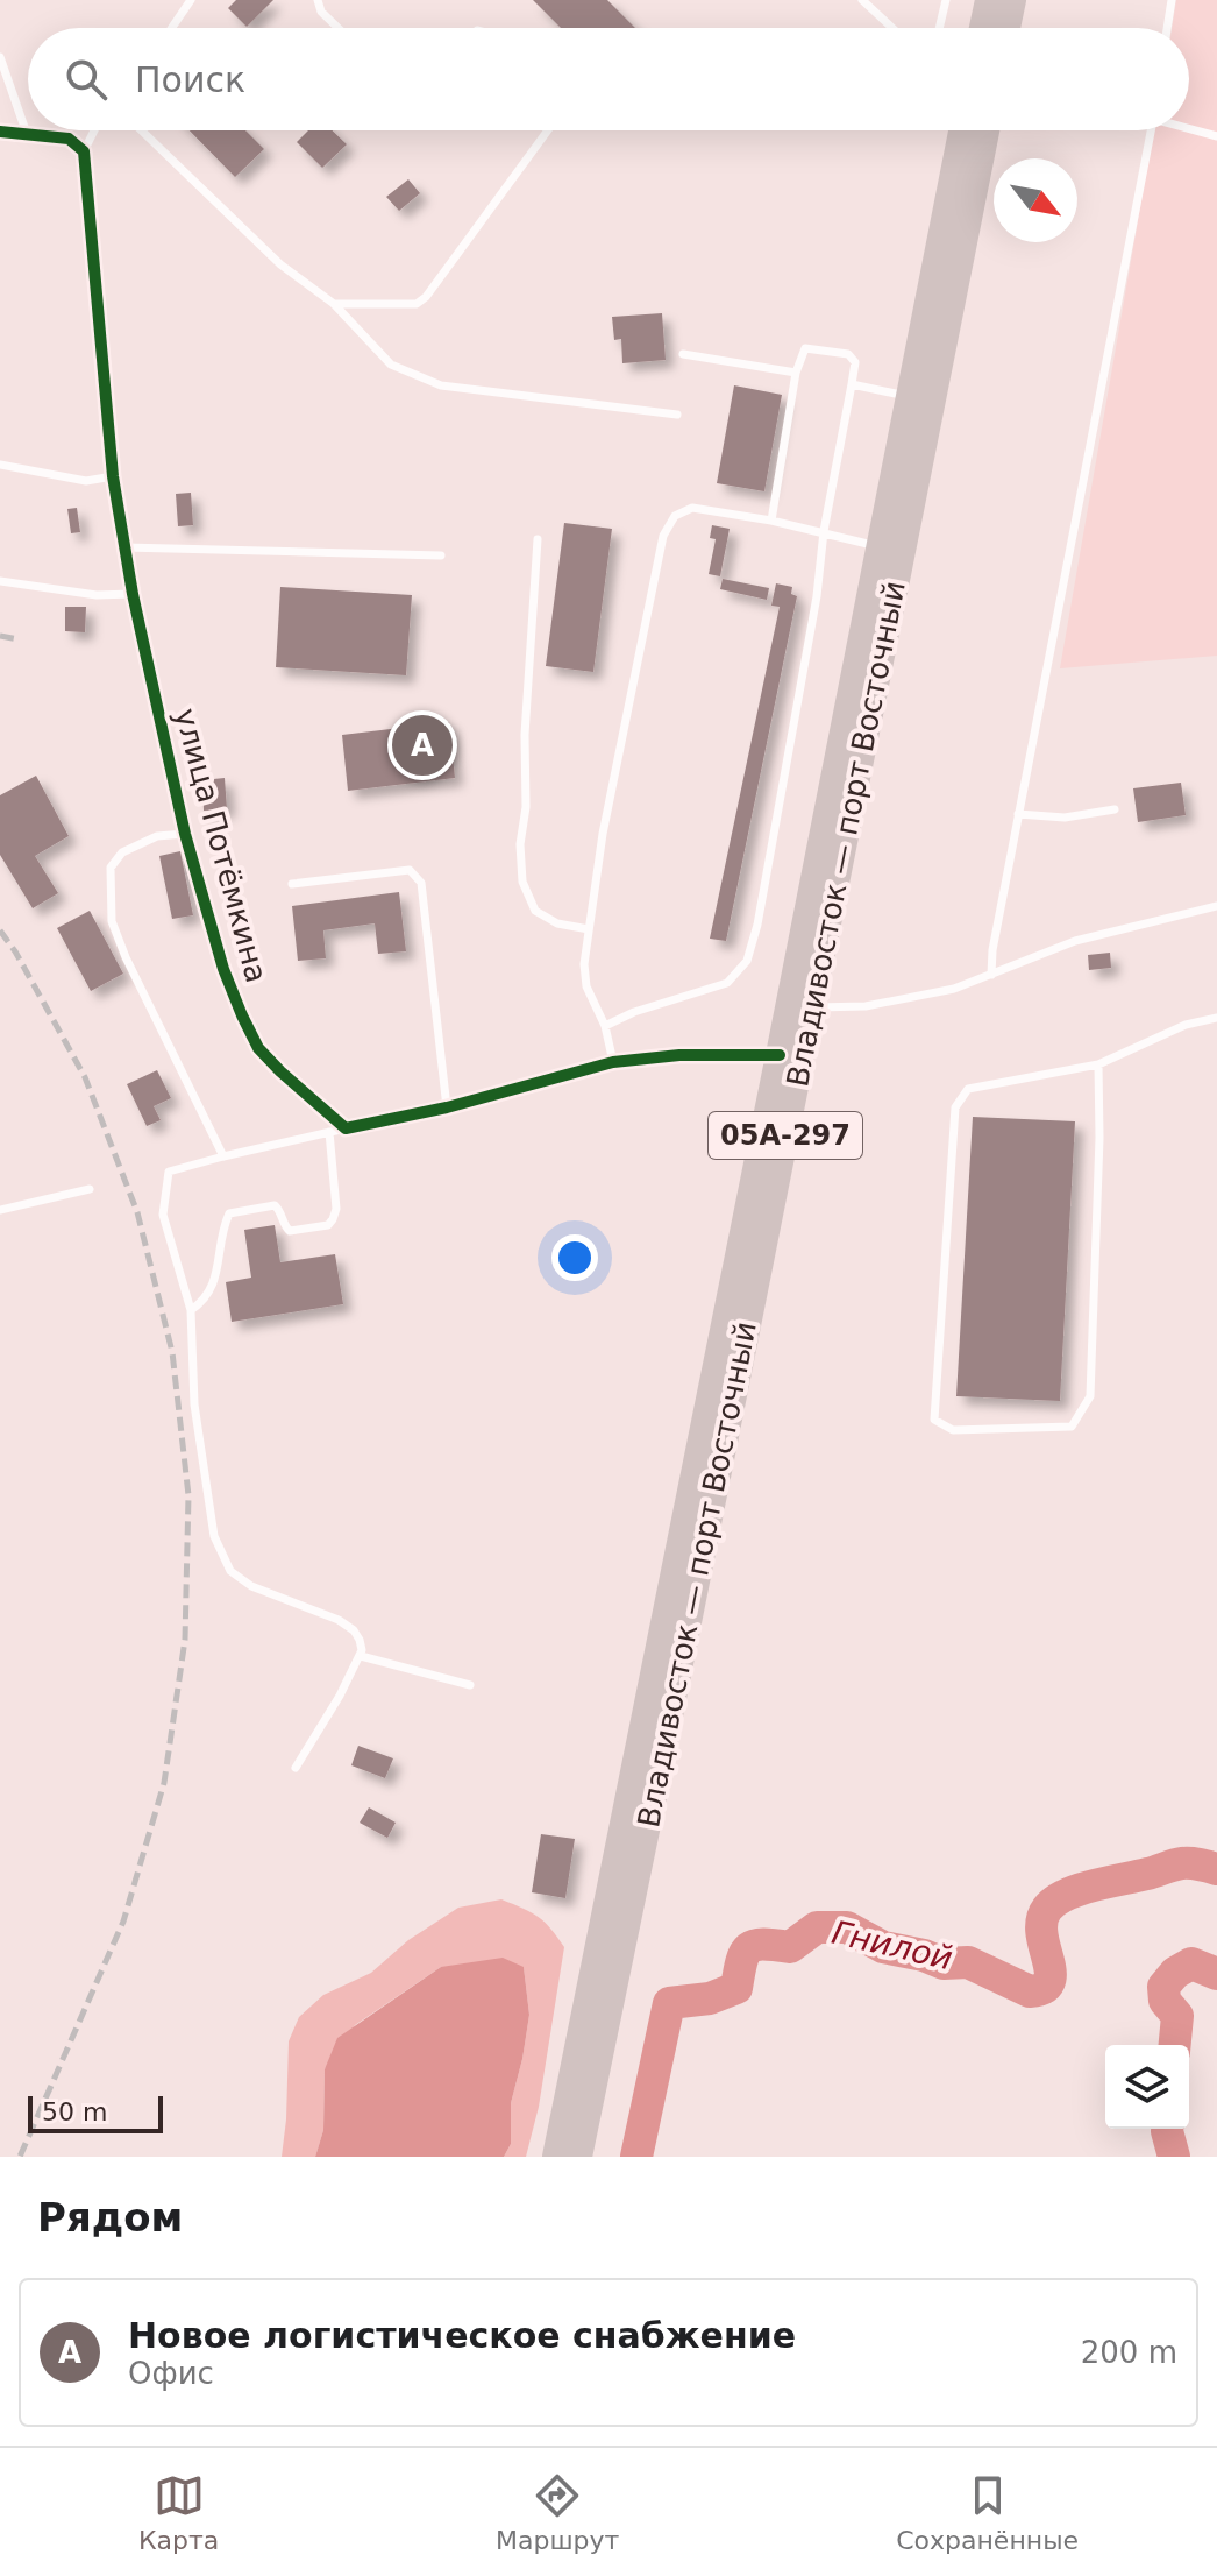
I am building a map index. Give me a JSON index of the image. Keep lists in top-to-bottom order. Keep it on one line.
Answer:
{"streets":{"highway":["Владивосток — порт Восточный","05А-297"],"street":["улица Потёмкина"]},"water":["Гнилой"],"scale_bar":"50 m","north":"bottom right","page":{"search":"Поиск","pins":"A","scale":"50 m","heading":"Рядом","list":[{"mark":"A","name":"Новое логистическое снабжение","note":"Офис","value":"200 m"}],"nav":["Карта","Маршрут","Сохранённые"]}}
